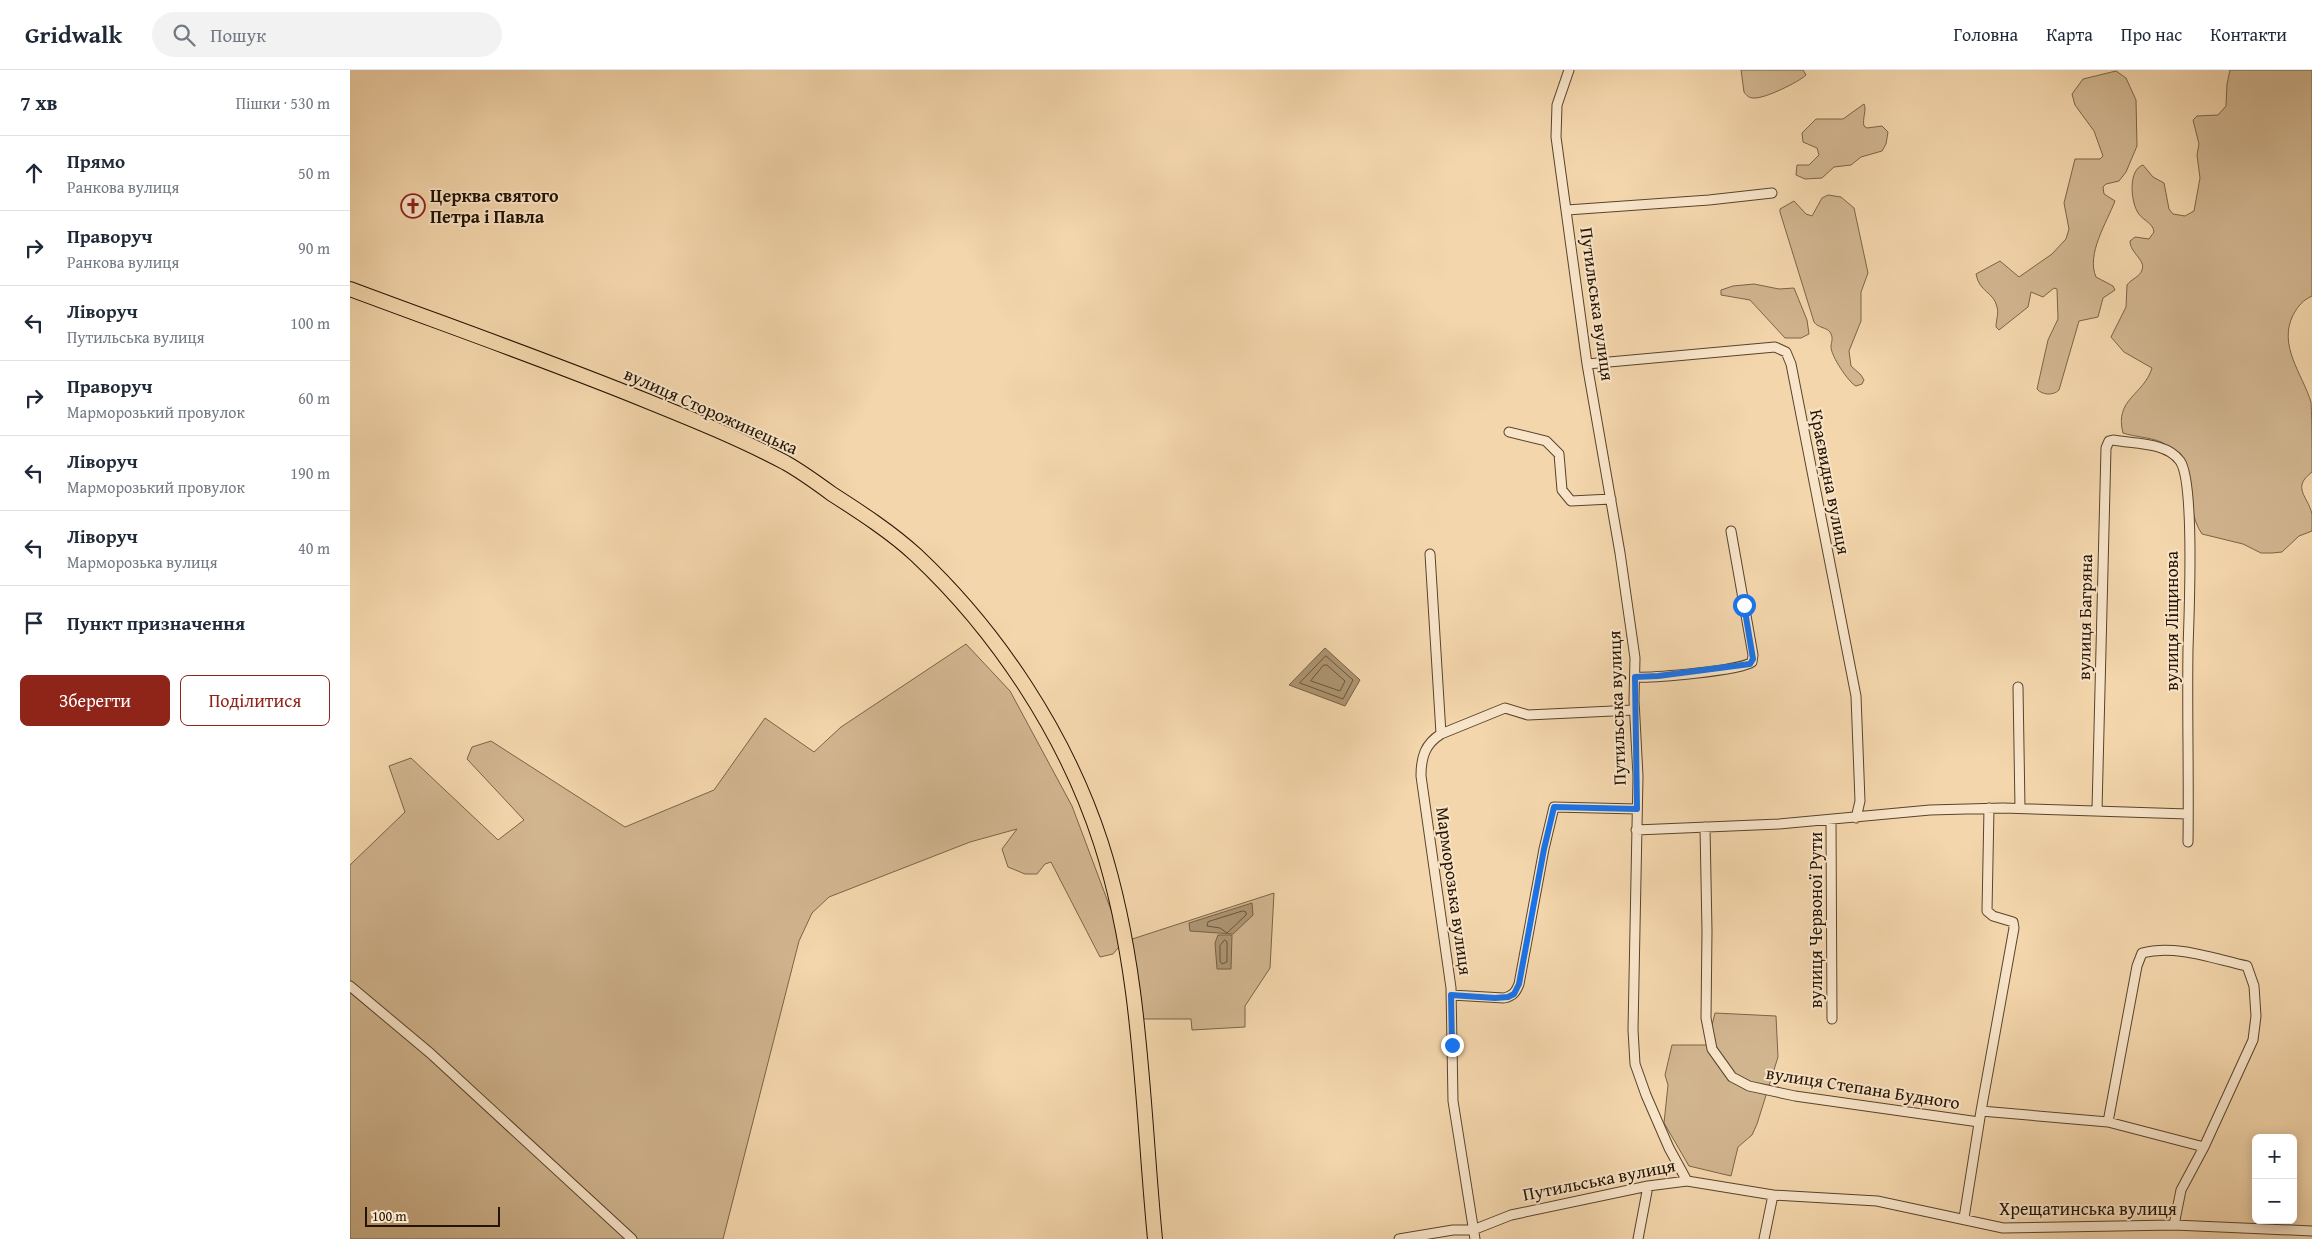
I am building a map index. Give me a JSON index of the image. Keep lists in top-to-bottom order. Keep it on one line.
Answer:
{"streets":{"main road":["вулиця Сторожинецька"],"street":["Путильська вулиця","Краєвидна вулиця","вулиця Багряна","вулиця Ліщинова","Марморозька вулиця","вулиця Червоної Рути","вулиця Степана Будного","Хрещатинська вулиця"]},"crossings":[["Путильська вулиця","Краєвидна вулиця"],["Путильська вулиця","Марморозька вулиця"],["Путильська вулиця","Хрещатинська вулиця"],["вулиця Багряна","вулиця Ліщинова"]],"places":{"church":["Церква святого Петра і Павла"]},"scale_bar":"100 m","page":{"header":"Gridwalk","search":"Пошук","nav":["Головна","Карта","Про нас","Контакти"],"heading":["7 хв","Пішки · 530 m"],"list":[["Прямо","Ранкова вулиця","50 m"],["Праворуч","Ранкова вулиця","90 m"],["Ліворуч","Путильська вулиця","100 m"],["Праворуч","Марморозький провулок","60 m"],["Ліворуч","Марморозький провулок","190 m"],["Ліворуч","Марморозька вулиця","40 m"],"Пункт призначення"],"buttons":["Зберегти","Поділитися"],"map_buttons":["+","−"],"scale":"100 m"}}
